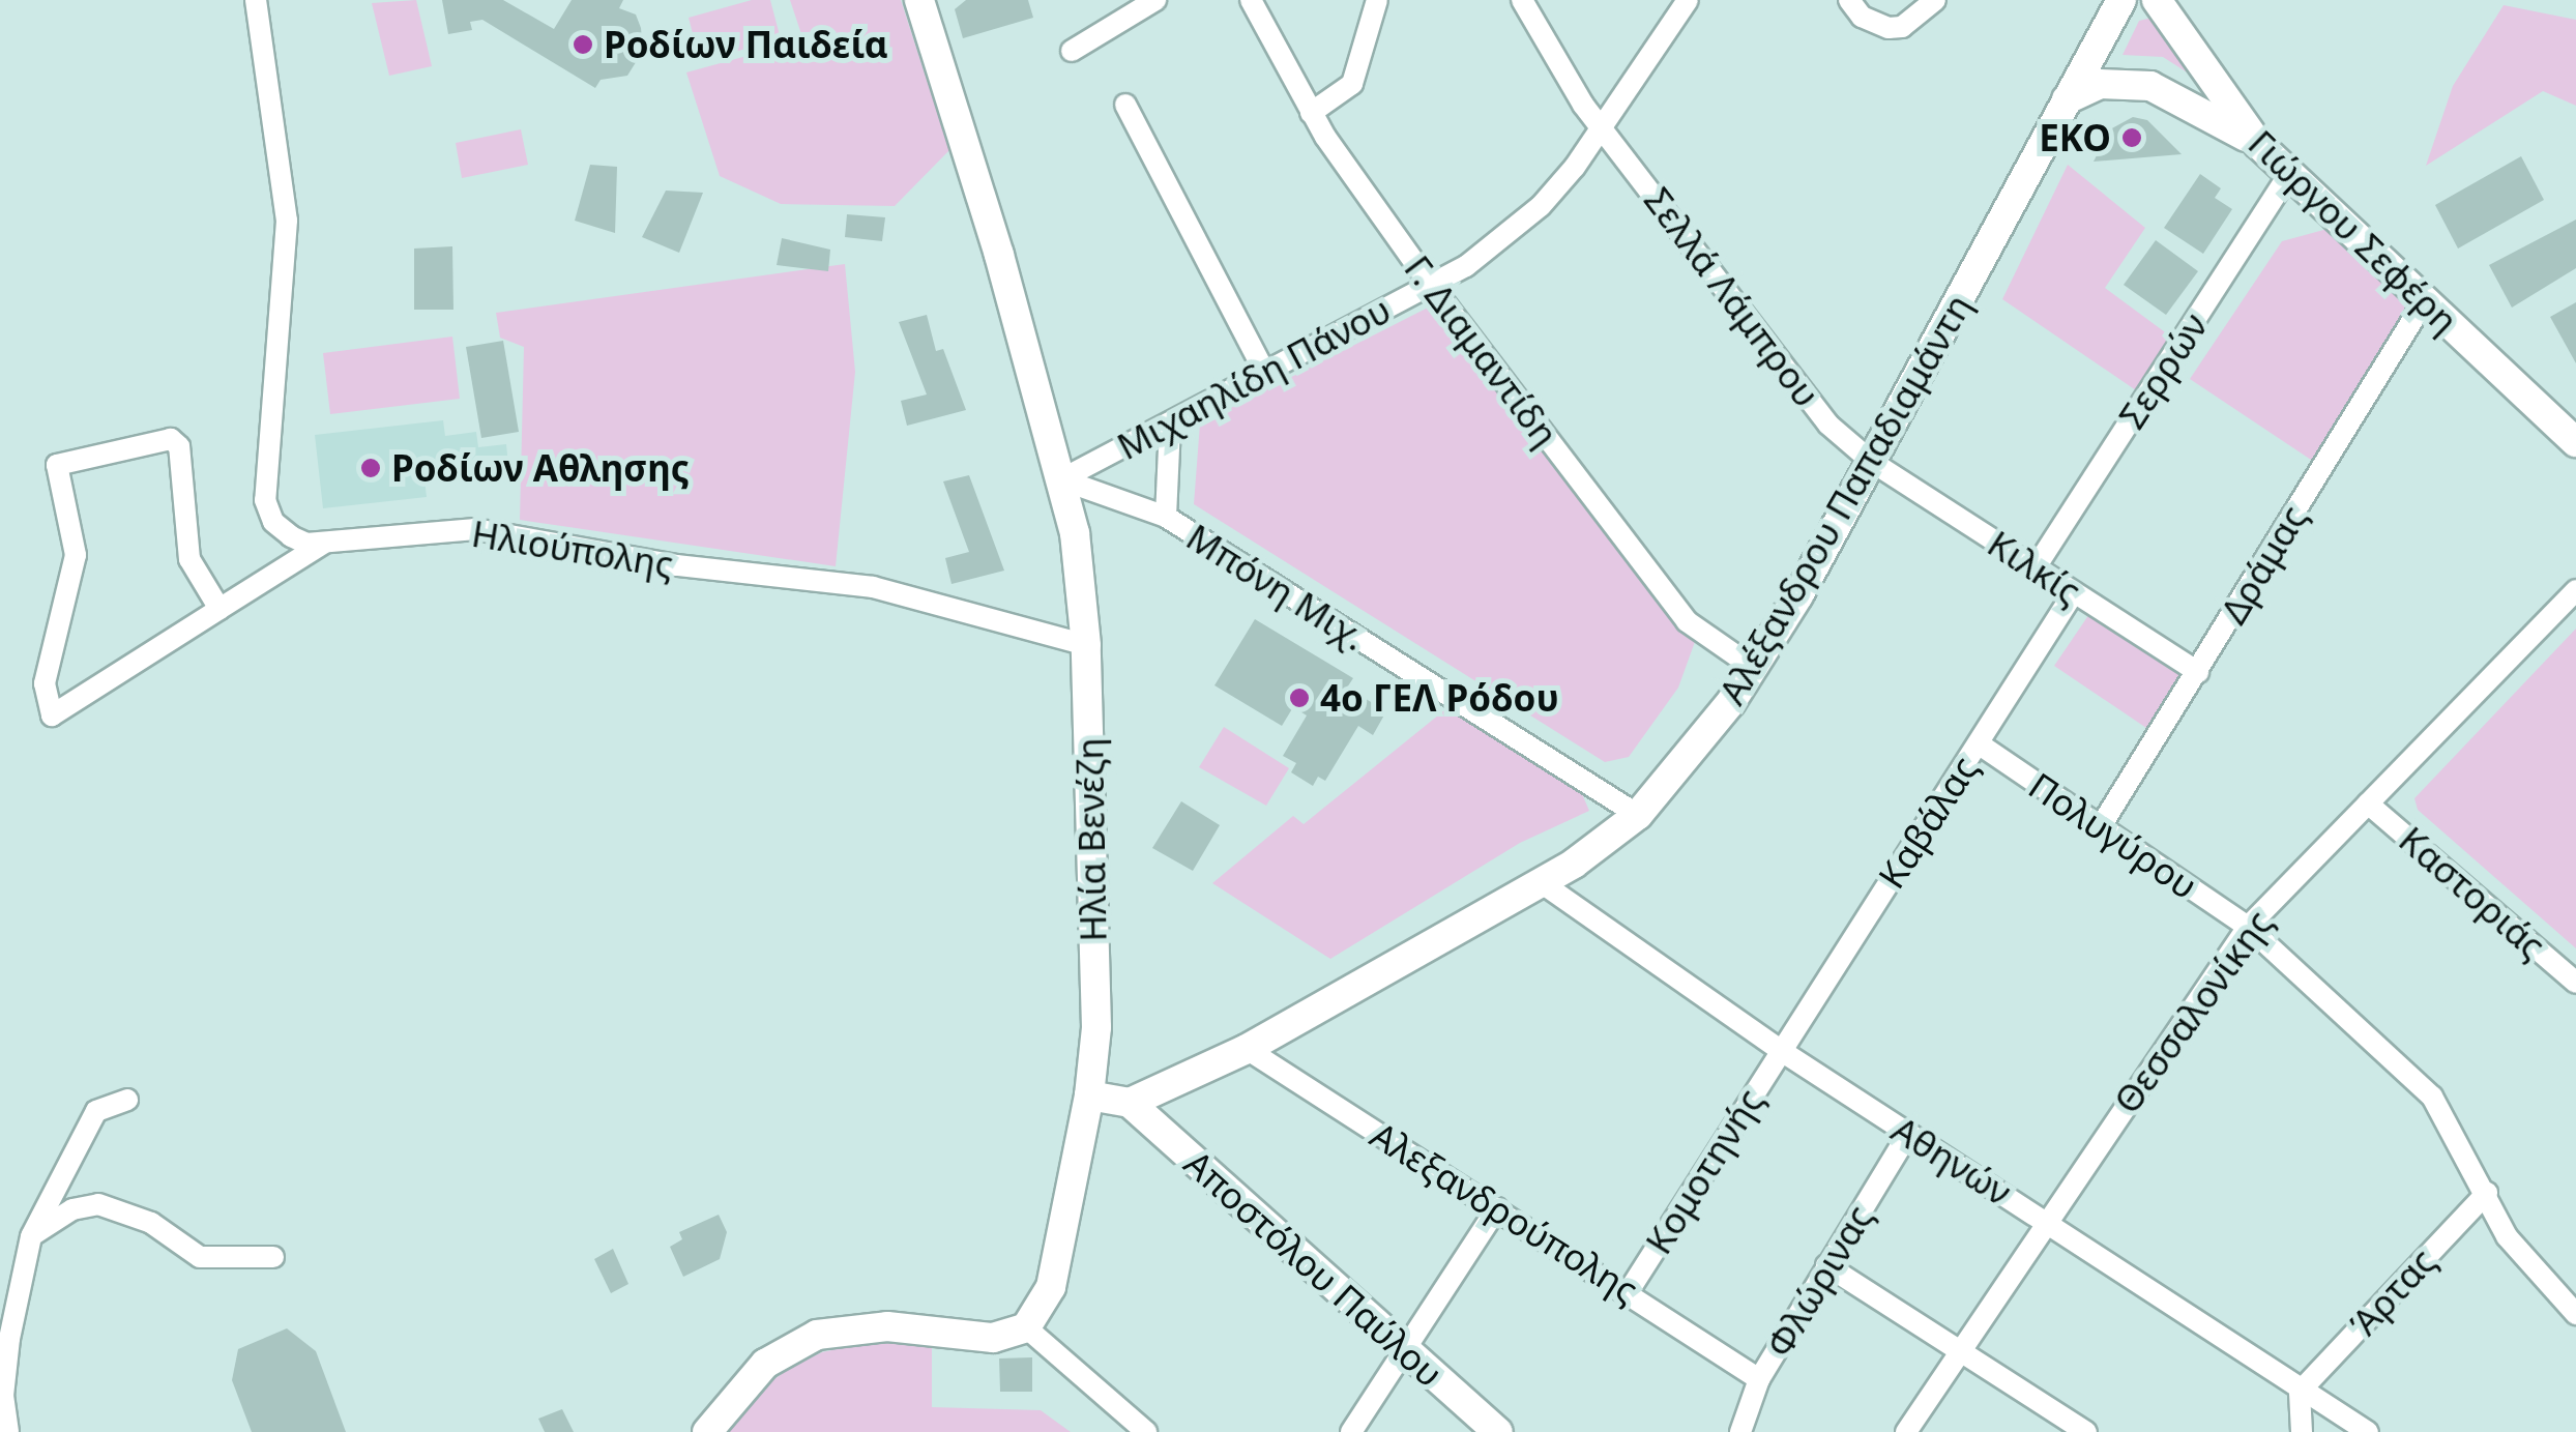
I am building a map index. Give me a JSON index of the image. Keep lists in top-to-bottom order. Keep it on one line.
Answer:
{"streets":{"street":["Γιώργου Σεφέρη","Σελλά Λάμπρου","Γ. Διαμαντίδη","Σερρών","Μιχαηλίδη Πάνου","Αλέξανδρου Παπαδιαμάντη","Ηλιούπολης","Δράμας","Κιλκίς","Μπόνη Μιχ.","Καβάλας","Πολυγύρου","Ηλία Βενέζη","Καστοριάς","Θεσσαλονίκης","Αθηνών","Κομοτηνής","Αλεξανδρούπολης","Αποστόλου Παύλου","Φλώρινας","Άρτας"]},"crossings":[["Γιώργου Σεφέρη","Σερρών"],["Γιώργου Σεφέρη","Δράμας"],["Σελλά Λάμπρου","Μιχαηλίδη Πάνου"],["Σελλά Λάμπρου","Αλέξανδρου Παπαδιαμάντη"],["Σελλά Λάμπρου","Κιλκίς"],["Γ. Διαμαντίδη","Μιχαηλίδη Πάνου"],["Γ. Διαμαντίδη","Αλέξανδρου Παπαδιαμάντη"],["Σερρών","Κιλκίς"],["Μιχαηλίδη Πάνου","Μπόνη Μιχ."],["Μιχαηλίδη Πάνου","Ηλία Βενέζη"],["Αλέξανδρου Παπαδιαμάντη","Κιλκίς"],["Αλέξανδρου Παπαδιαμάντη","Μπόνη Μιχ."],["Αλέξανδρου Παπαδιαμάντη","Αθηνών"],["Αλέξανδρου Παπαδιαμάντη","Αλεξανδρούπολης"],["Αλέξανδρου Παπαδιαμάντη","Αποστόλου Παύλου"],["Ηλιούπολης","Ηλία Βενέζη"],["Δράμας","Κιλκίς"],["Δράμας","Πολυγύρου"],["Κιλκίς","Καβάλας"],["Μπόνη Μιχ.","Ηλία Βενέζη"],["Καβάλας","Πολυγύρου"],["Καβάλας","Αθηνών"],["Καβάλας","Κομοτηνής"],["Πολυγύρου","Θεσσαλονίκης"],["Πολυγύρου","Άρτας"],["Καστοριάς","Θεσσαλονίκης"],["Θεσσαλονίκης","Αθηνών"],["Αθηνών","Κομοτηνής"],["Αθηνών","Φλώρινας"],["Αθηνών","Άρτας"],["Κομοτηνής","Αλεξανδρούπολης"],["Αλεξανδρούπολης","Φλώρινας"]],"places":["Ροδίων Παιδεία","EKO","Ροδίων Αθλησης","4ο ΓΕΛ Ρόδου"]}
